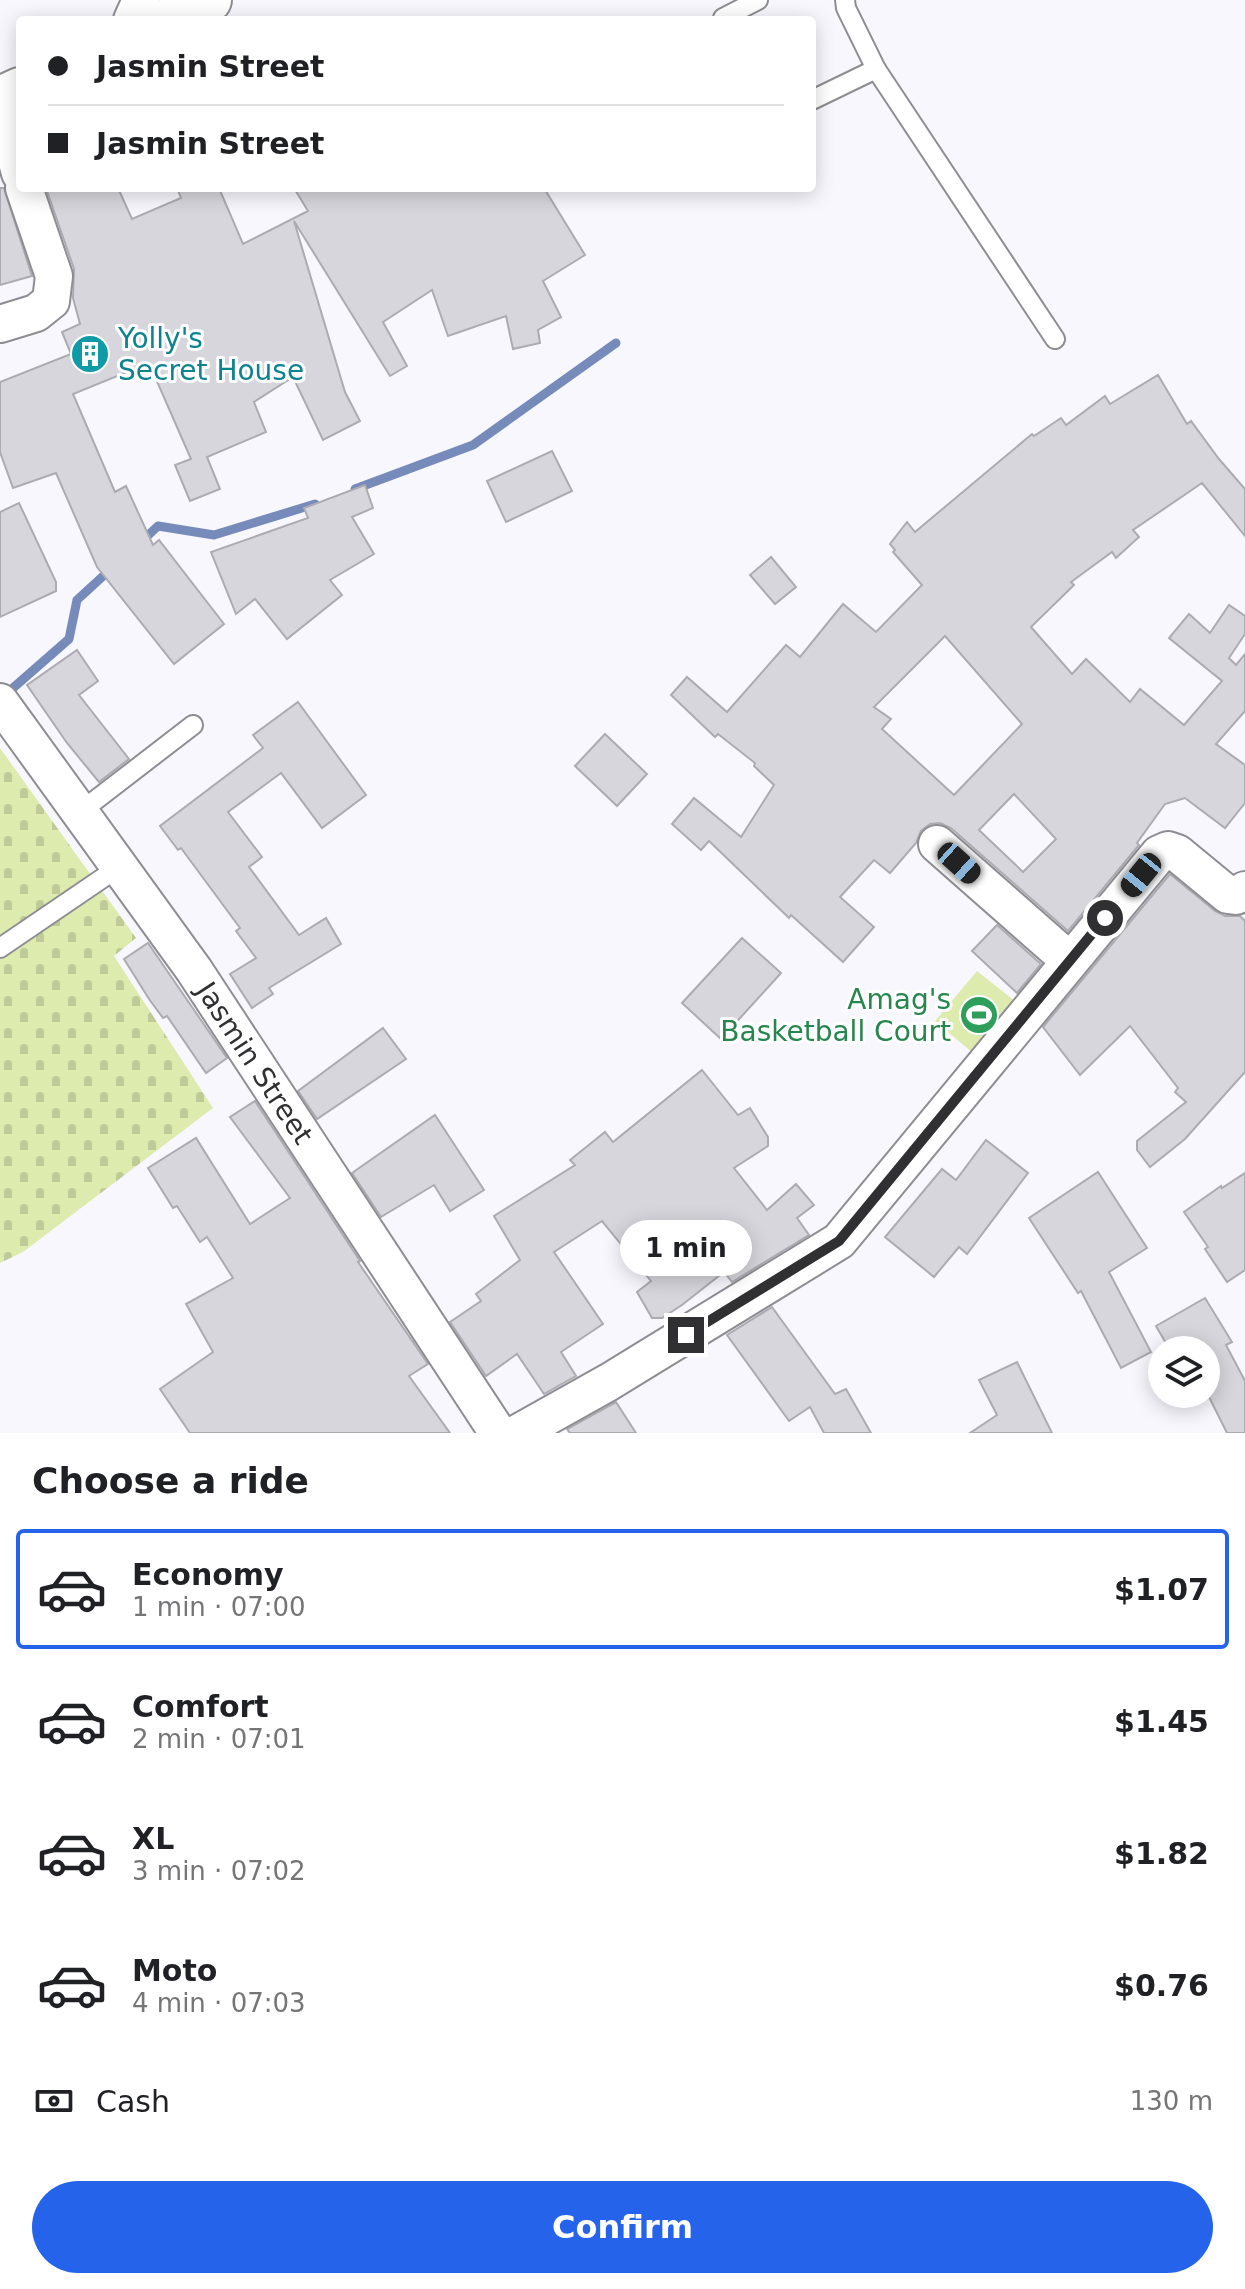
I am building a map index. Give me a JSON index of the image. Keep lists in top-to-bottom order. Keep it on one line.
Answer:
{"streets":{"street":["Jasmin Street"]},"places":{"building":["Yolly's Secret House"],"sports":["Amag's Basketball Court"]},"page":{"banner":["Jasmin Street","Jasmin Street"],"bubble":"1 min","heading":"Choose a ride","list":[{"name":"Economy","note":"1 min · 07:00","value":"$1.07"},{"name":"Comfort","note":"2 min · 07:01","value":"$1.45"},{"name":"XL","note":"3 min · 07:02","value":"$1.82"},{"name":"Moto","note":"4 min · 07:03","value":"$0.76"}],"pay":["Cash","130 m"],"buttons":"Confirm"}}
